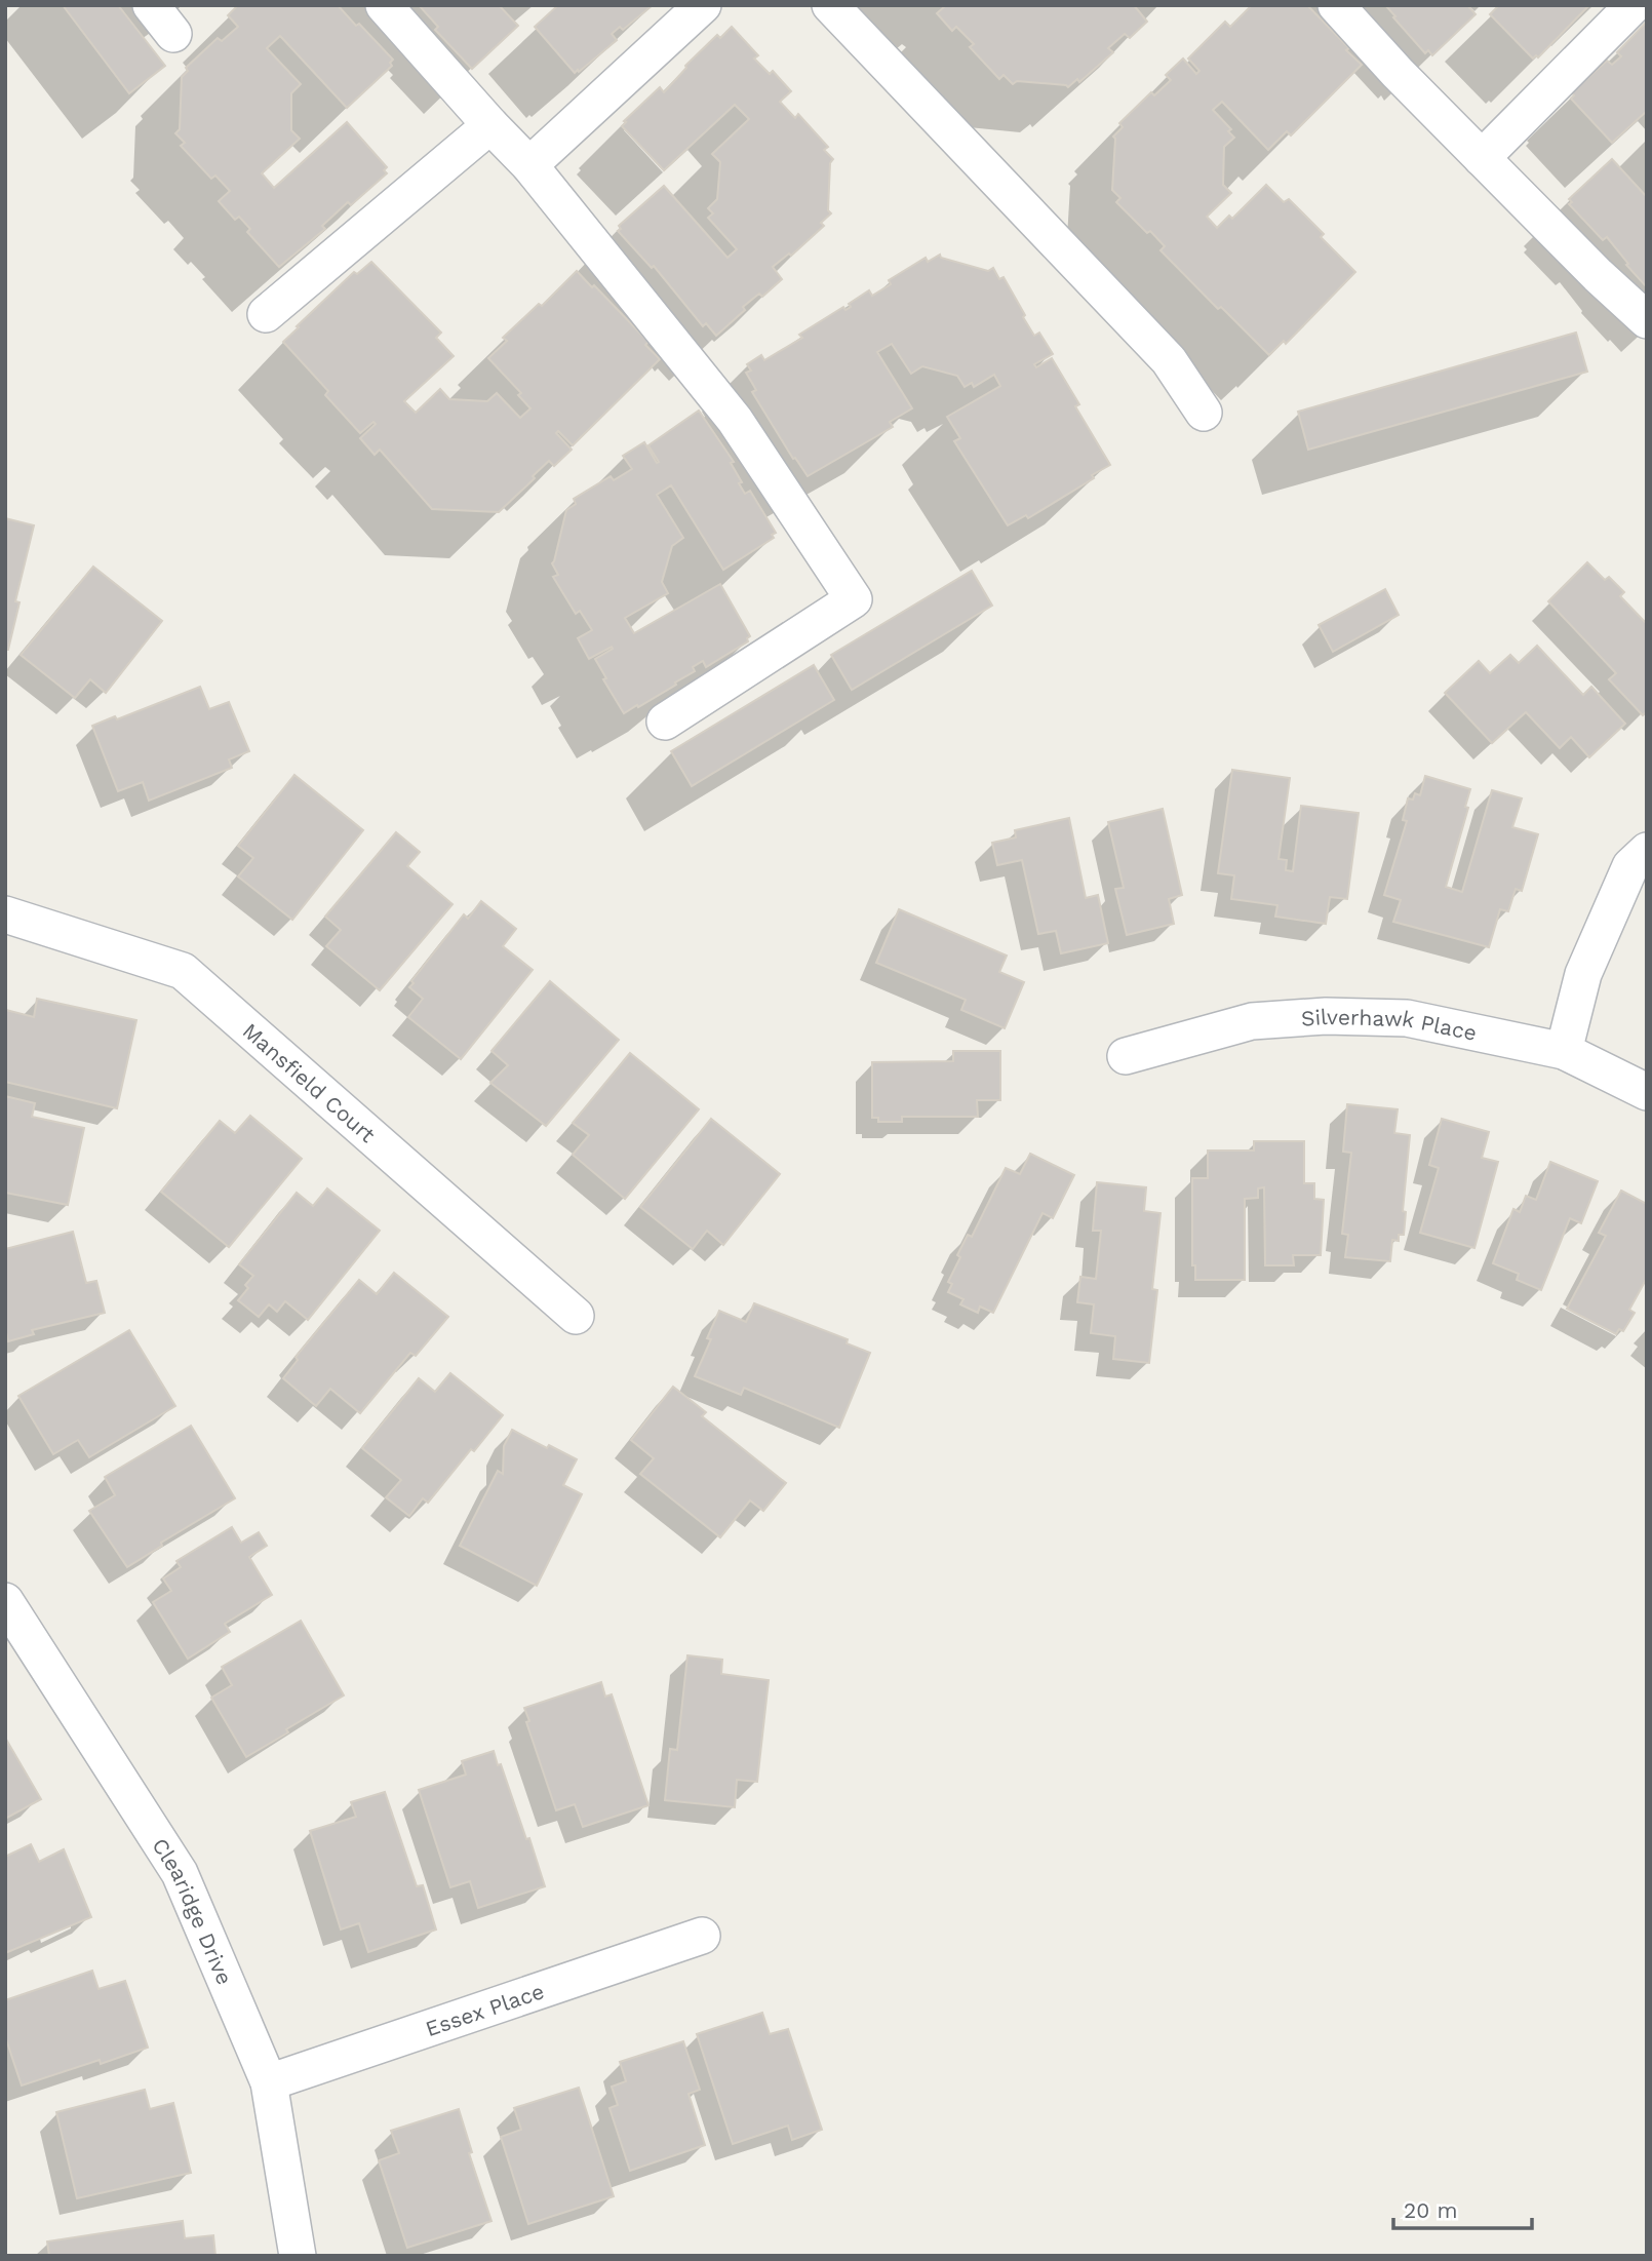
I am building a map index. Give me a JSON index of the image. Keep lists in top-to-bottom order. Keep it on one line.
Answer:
{"streets":{"street":["Silverhawk Place","Mansfield Court","Clearidge Drive","Essex Place"]},"crossings":[["Clearidge Drive","Essex Place"]],"scale_bar":"20 m"}
